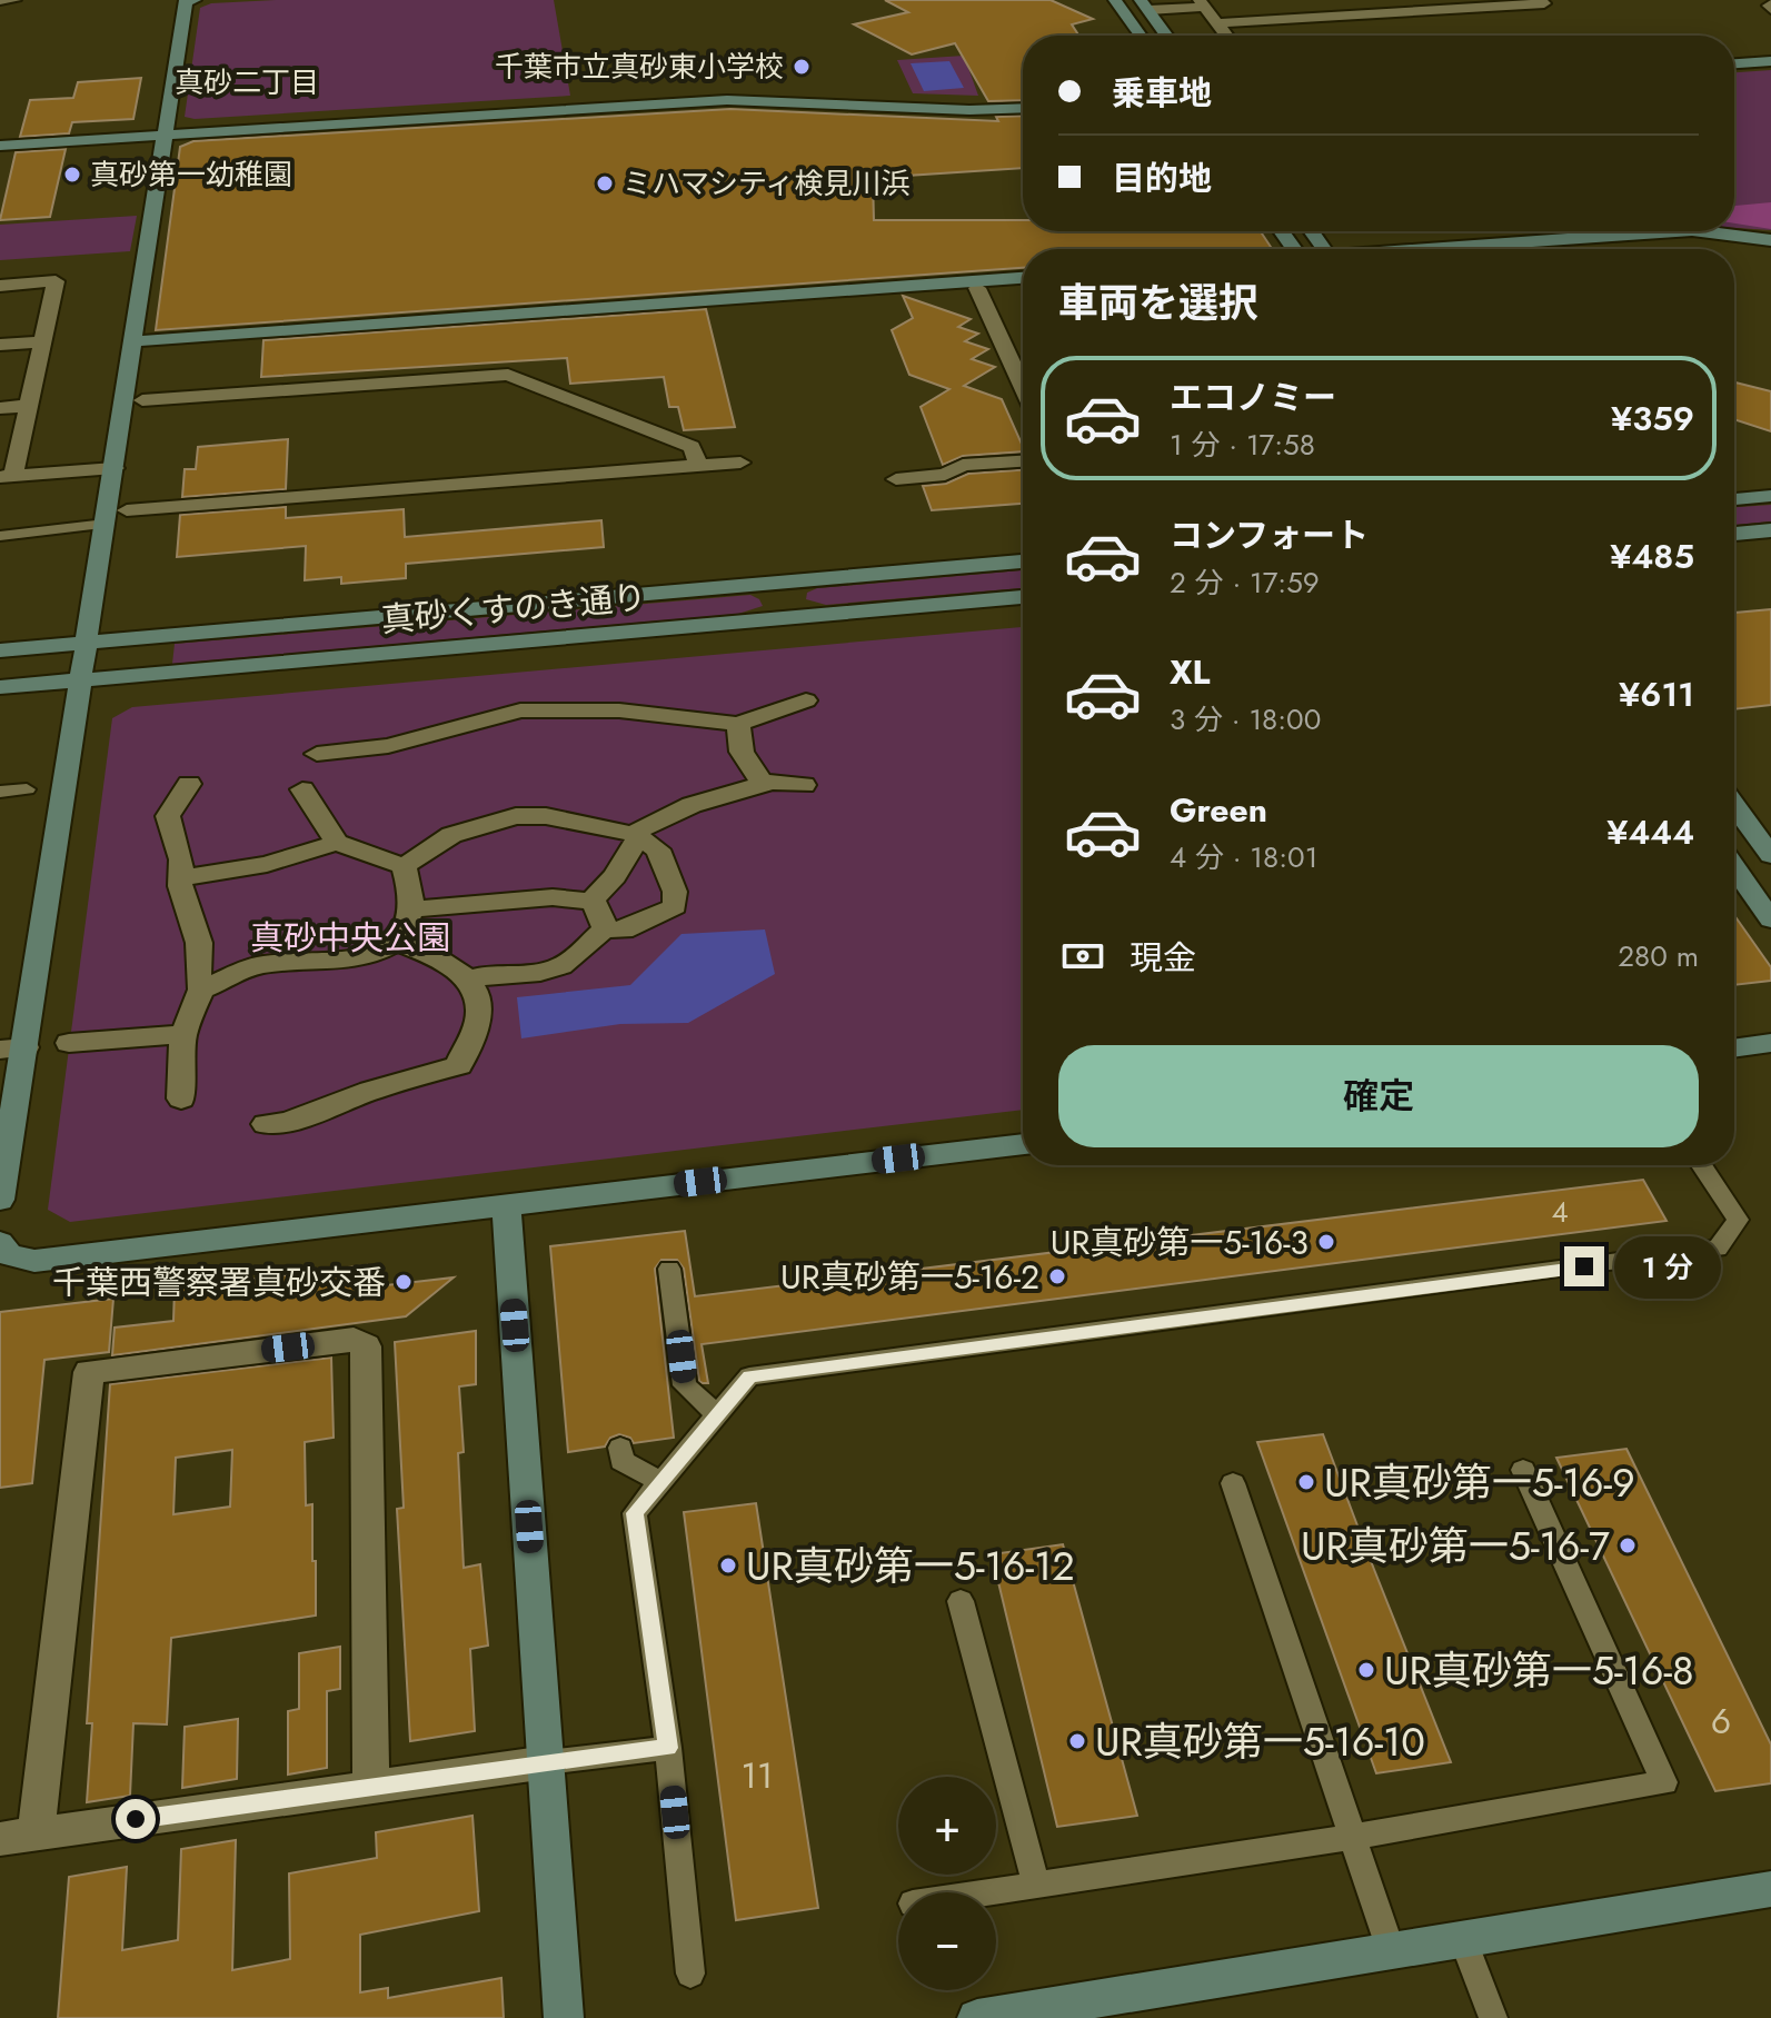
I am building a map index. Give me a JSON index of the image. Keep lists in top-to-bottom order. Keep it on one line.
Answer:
{"streets":{"street":["真砂くすのき通り"]},"districts":["真砂二丁目"],"parks":["真砂中央公園"],"places":["千葉市立真砂東小学校","真砂第一幼稚園","ミハマシティ検見川浜","UR真砂第一5-16-3","UR真砂第一5-16-2","千葉西警察署真砂交番","UR真砂第一5-16-9","UR真砂第一5-16-7","UR真砂第一5-16-12","UR真砂第一5-16-8","UR真砂第一5-16-10"],"house_numbers":["4","6","11"],"page":{"banner":["乗車地","目的地"],"heading":"車両を選択","list":[{"name":"エコノミー","note":"1 分 · 17:58","value":"¥359"},{"name":"コンフォート","note":"2 分 · 17:59","value":"¥485"},{"name":"XL","note":"3 分 · 18:00","value":"¥611"},{"name":"Green","note":"4 分 · 18:01","value":"¥444"}],"pay":["現金","280 m"],"buttons":"確定","bubble":"1 分","map_buttons":["+","−"]}}
